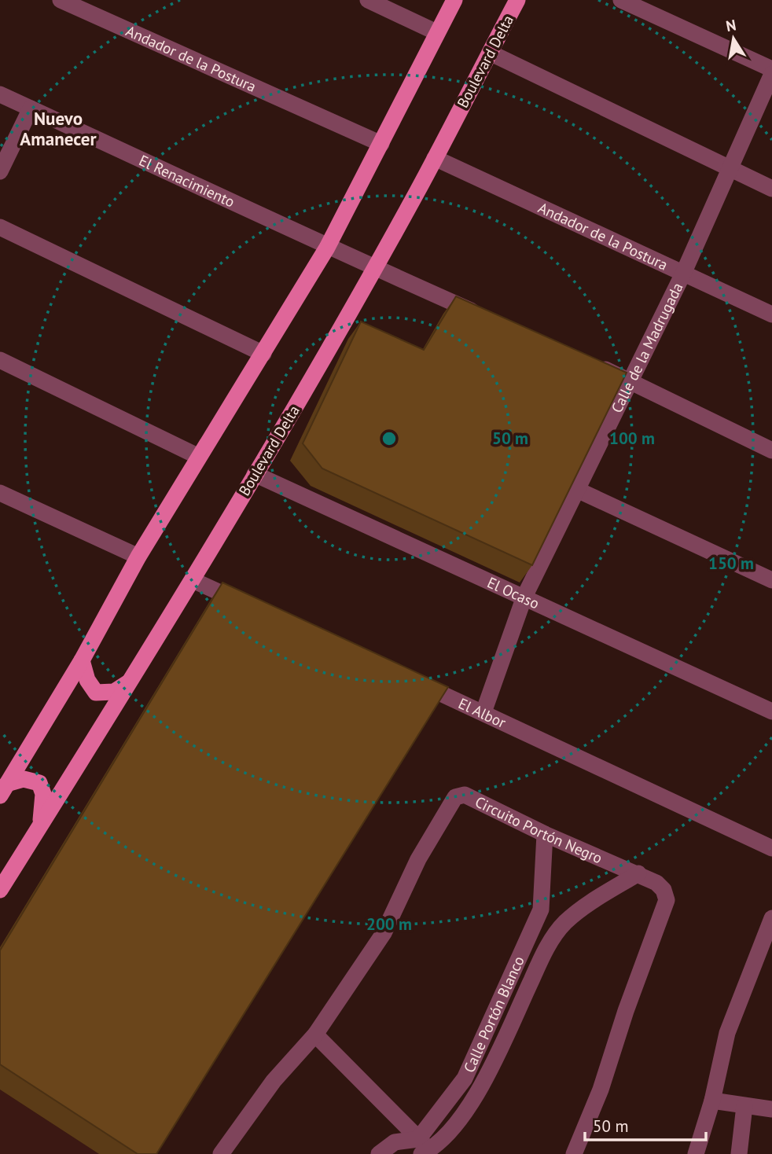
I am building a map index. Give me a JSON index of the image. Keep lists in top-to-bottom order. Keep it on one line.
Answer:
{"streets":{"main road":["Boulevard Delta"],"street":["Andador de la Postura","El Renacimiento","Calle de la Madrugada","El Ocaso","El Albor","Circuito Portón Negro","Calle Portón Blanco"]},"crossings":[["Andador de la Postura","Boulevard Delta"],["Andador de la Postura","Calle de la Madrugada"],["Boulevard Delta","El Renacimiento"],["Boulevard Delta","El Ocaso"],["Calle de la Madrugada","El Ocaso"],["Calle de la Madrugada","El Albor"],["Circuito Portón Negro","Calle Portón Blanco"]],"districts":["Nuevo Amanecer"],"scale_bar":"50 m","north":"top","rings":["50 m","100 m","150 m","200 m"]}
